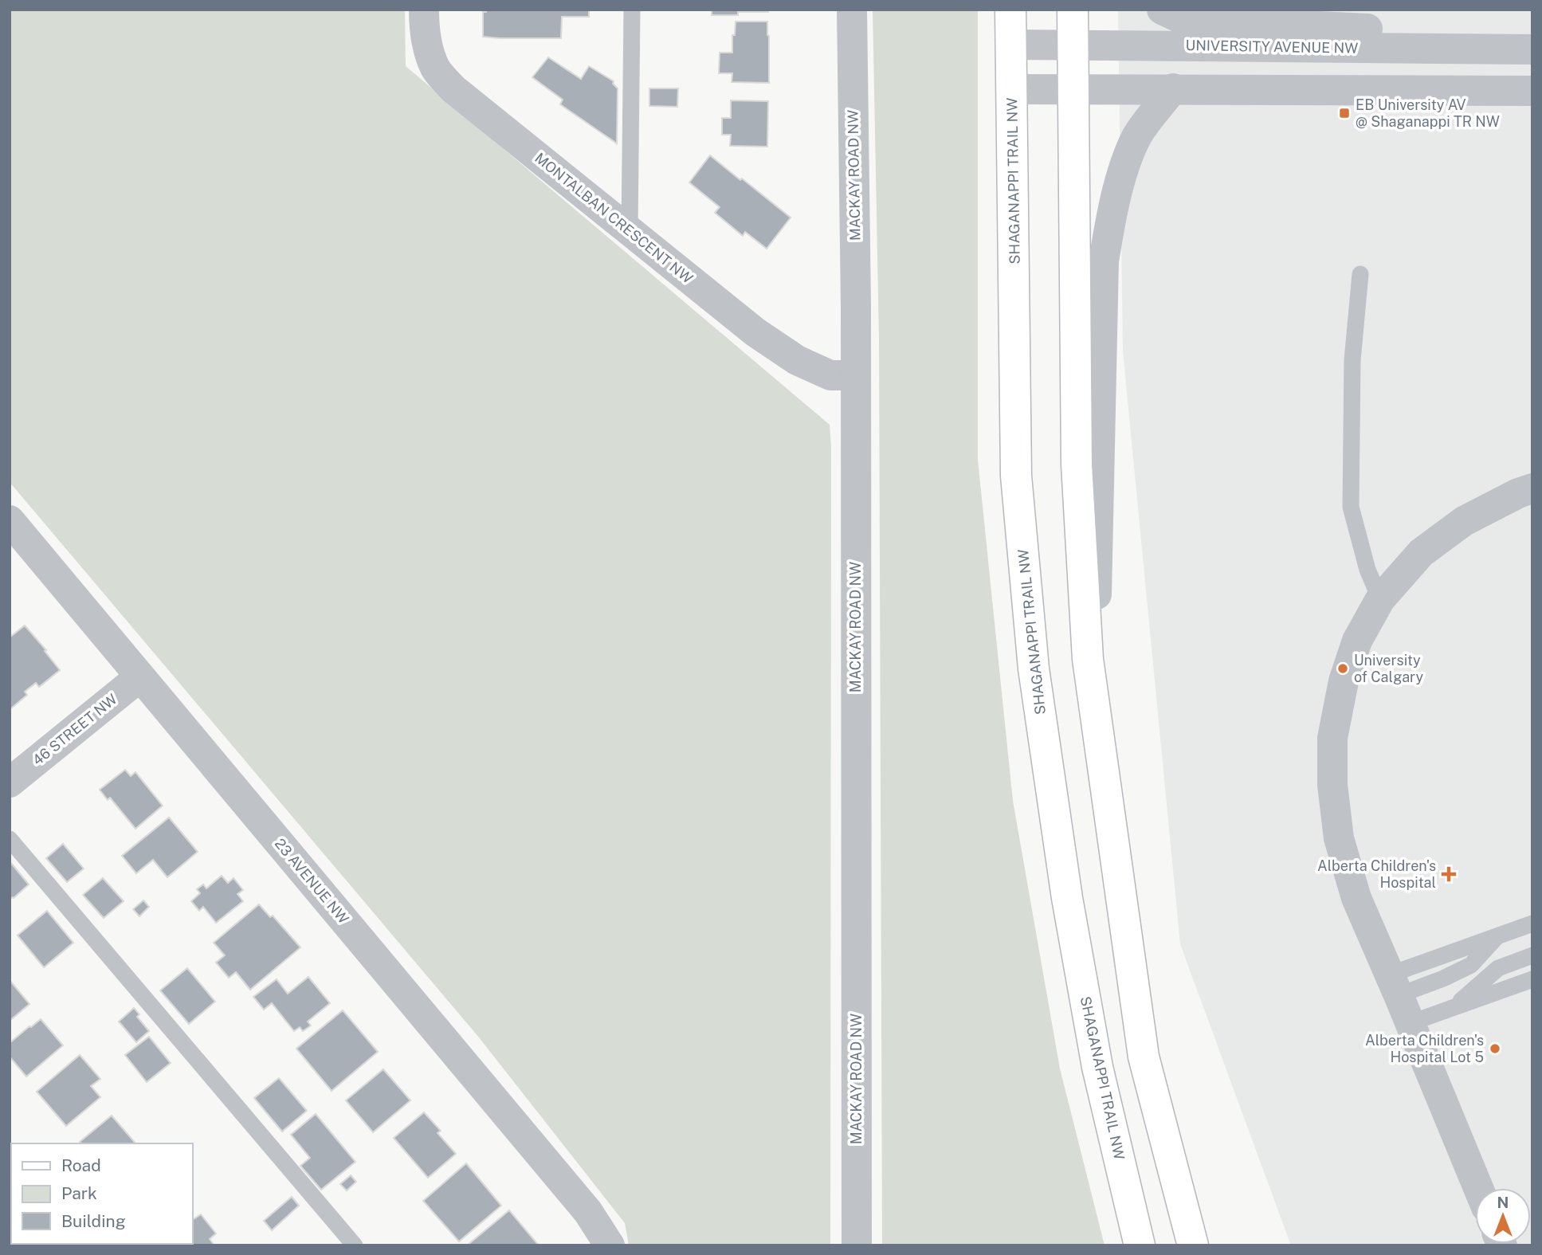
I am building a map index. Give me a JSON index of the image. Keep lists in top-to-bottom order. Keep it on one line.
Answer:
{"streets":{"main road":["SHAGANAPPI TRAIL NW"],"street":["UNIVERSITY AVENUE NW","MACKAY ROAD NW","MONTALBAN CRESCENT NW","46 STREET NW","23 AVENUE NW"]},"crossings":[["UNIVERSITY AVENUE NW","SHAGANAPPI TRAIL NW"],["MACKAY ROAD NW","MONTALBAN CRESCENT NW"],["46 STREET NW","23 AVENUE NW"]],"places":{"transit":["EB University AV @ Shaganappi TR NW"],"other":["University of Calgary","Alberta Children's Hospital Lot 5"],"health":["Alberta Children's Hospital"]},"legend":["Road","Park","Building"],"north":"top"}
